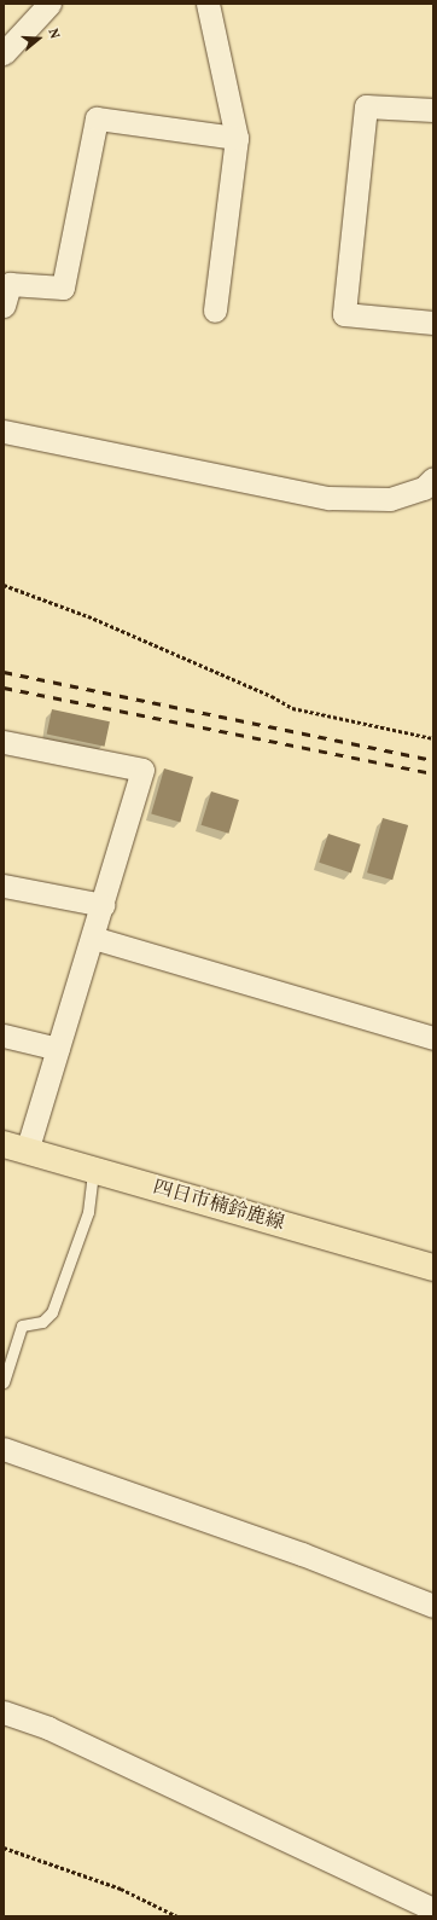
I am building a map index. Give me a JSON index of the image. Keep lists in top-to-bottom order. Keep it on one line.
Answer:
{"streets":{"main road":["四日市楠鈴鹿線"]},"north":"right"}
